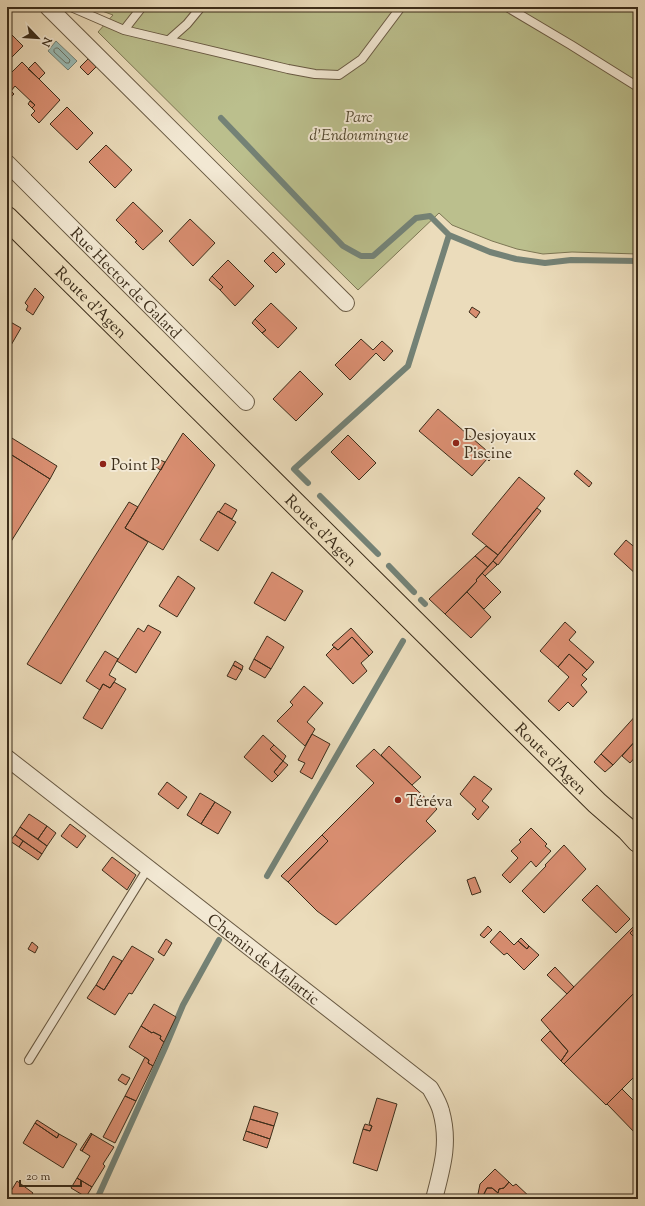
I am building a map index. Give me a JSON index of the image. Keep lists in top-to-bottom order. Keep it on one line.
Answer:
{"streets":{"main road":["Route d'Agen"],"street":["Rue Hector de Galard","Chemin de Malartic"]},"parks":["Parc d’Endoumingue"],"places":["Desjoyaux Piscine","Point P","Téréva"],"scale_bar":"20 m","north":"bottom right"}
